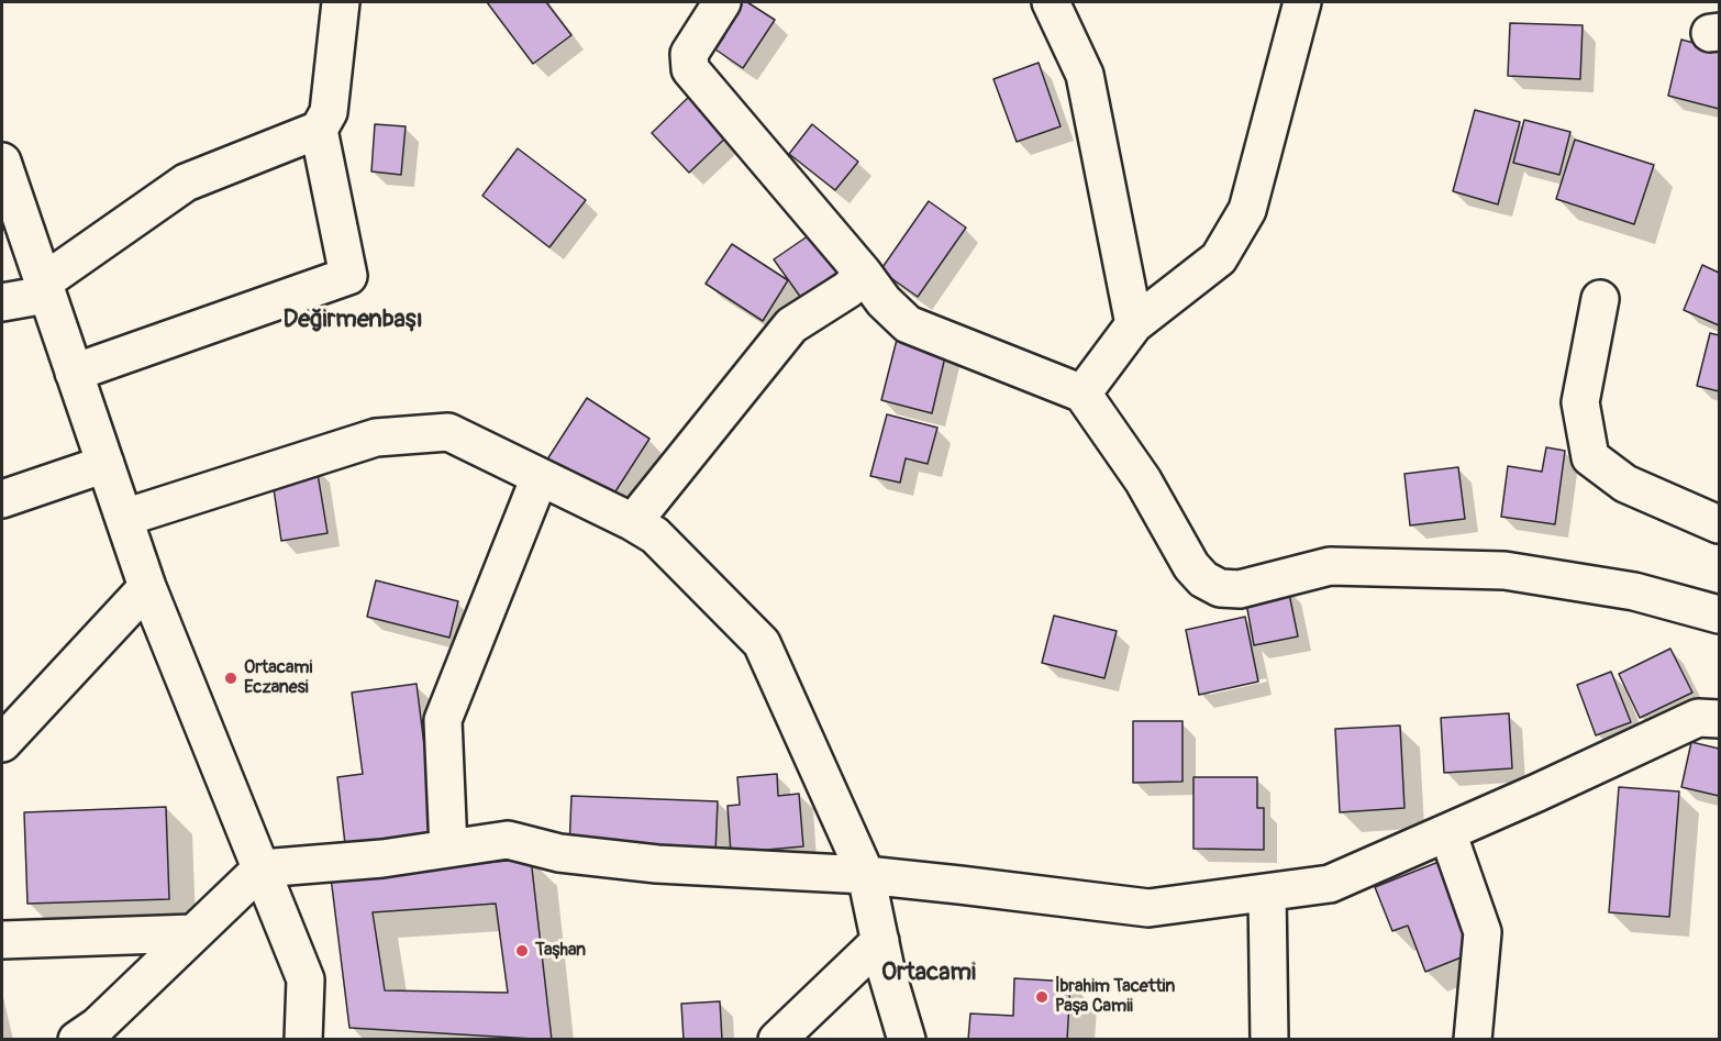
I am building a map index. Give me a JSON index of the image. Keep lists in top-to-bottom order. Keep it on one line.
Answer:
{"districts":["Değirmenbaşı","Ortacami"],"places":["Ortacami Eczanesi","Taşhan","İbrahim Tacettin Paşa Camii"]}
